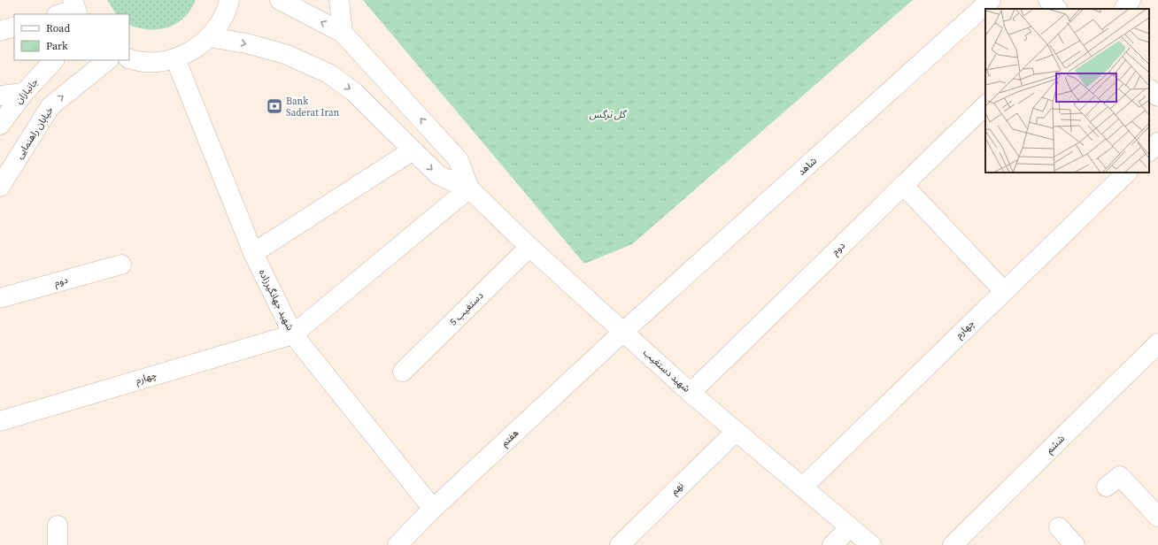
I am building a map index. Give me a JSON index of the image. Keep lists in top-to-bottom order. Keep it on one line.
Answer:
{"streets":{"street":["جانبازان","خیابان راهنمایی","شاهد","دوم","شهید جهانگیرزاده","دستغیب 5","چهارم","شهید دستغیب","هفتم","ششم","نهم"]},"crossings":[["شاهد","شهید دستغیب"],["شاهد","هفتم"],["دوم","شهید دستغیب"],["شهید جهانگیرزاده","چهارم"],["شهید جهانگیرزاده","هفتم"],["دستغیب 5","شهید دستغیب"],["چهارم","شهید دستغیب"],["شهید دستغیب","هفتم"],["شهید دستغیب","نهم"]],"one_way":["خیابان راهنمایی"],"parks":["گل نرگس"],"places":{"bank":["Bank Saderat Iran"]},"legend":["Road","Park"]}
